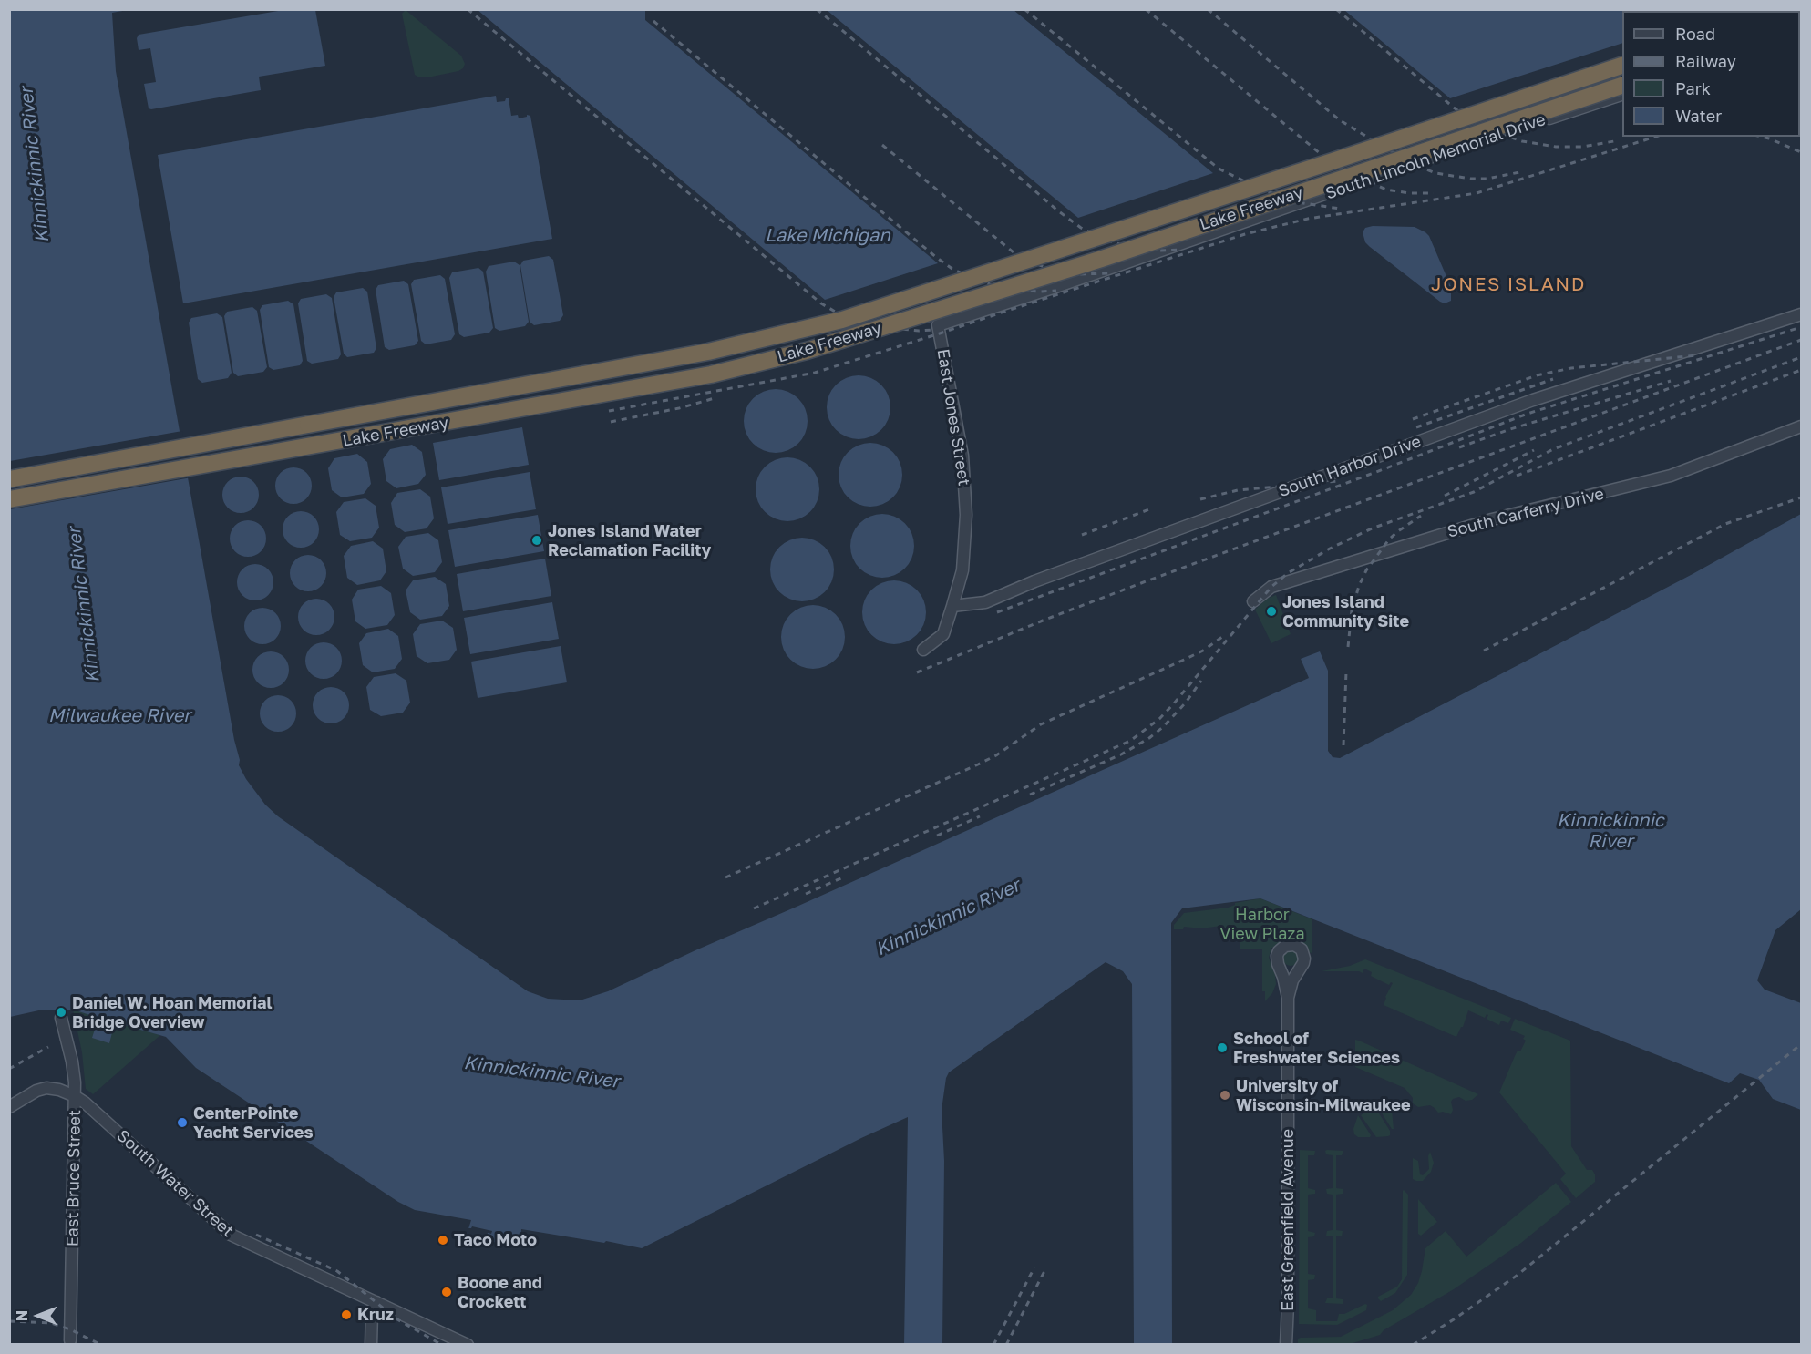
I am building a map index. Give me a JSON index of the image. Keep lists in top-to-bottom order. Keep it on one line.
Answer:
{"streets":{"highway":["Lake Freeway"],"street":["South Lincoln Memorial Drive","East Jones Street","South Harbor Drive","South Carferry Drive","East Bruce Street","South Water Street","East Greenfield Avenue"]},"crossings":[["South Lincoln Memorial Drive","East Jones Street"],["East Jones Street","South Harbor Drive"],["East Bruce Street","South Water Street"]],"districts":["JONES ISLAND"],"water":["Kinnickinnic River","Lake Michigan","Milwaukee River"],"parks":["Harbor View Plaza"],"places":["Jones Island Water Reclamation Facility","Jones Island Community Site","Daniel W. Hoan Memorial Bridge Overview","School of Freshwater Sciences","University of Wisconsin-Milwaukee","CenterPointe Yacht Services","Taco Moto","Boone and Crockett","Kruz"],"legend":["Road","Railway","Park","Water"],"north":"left"}
